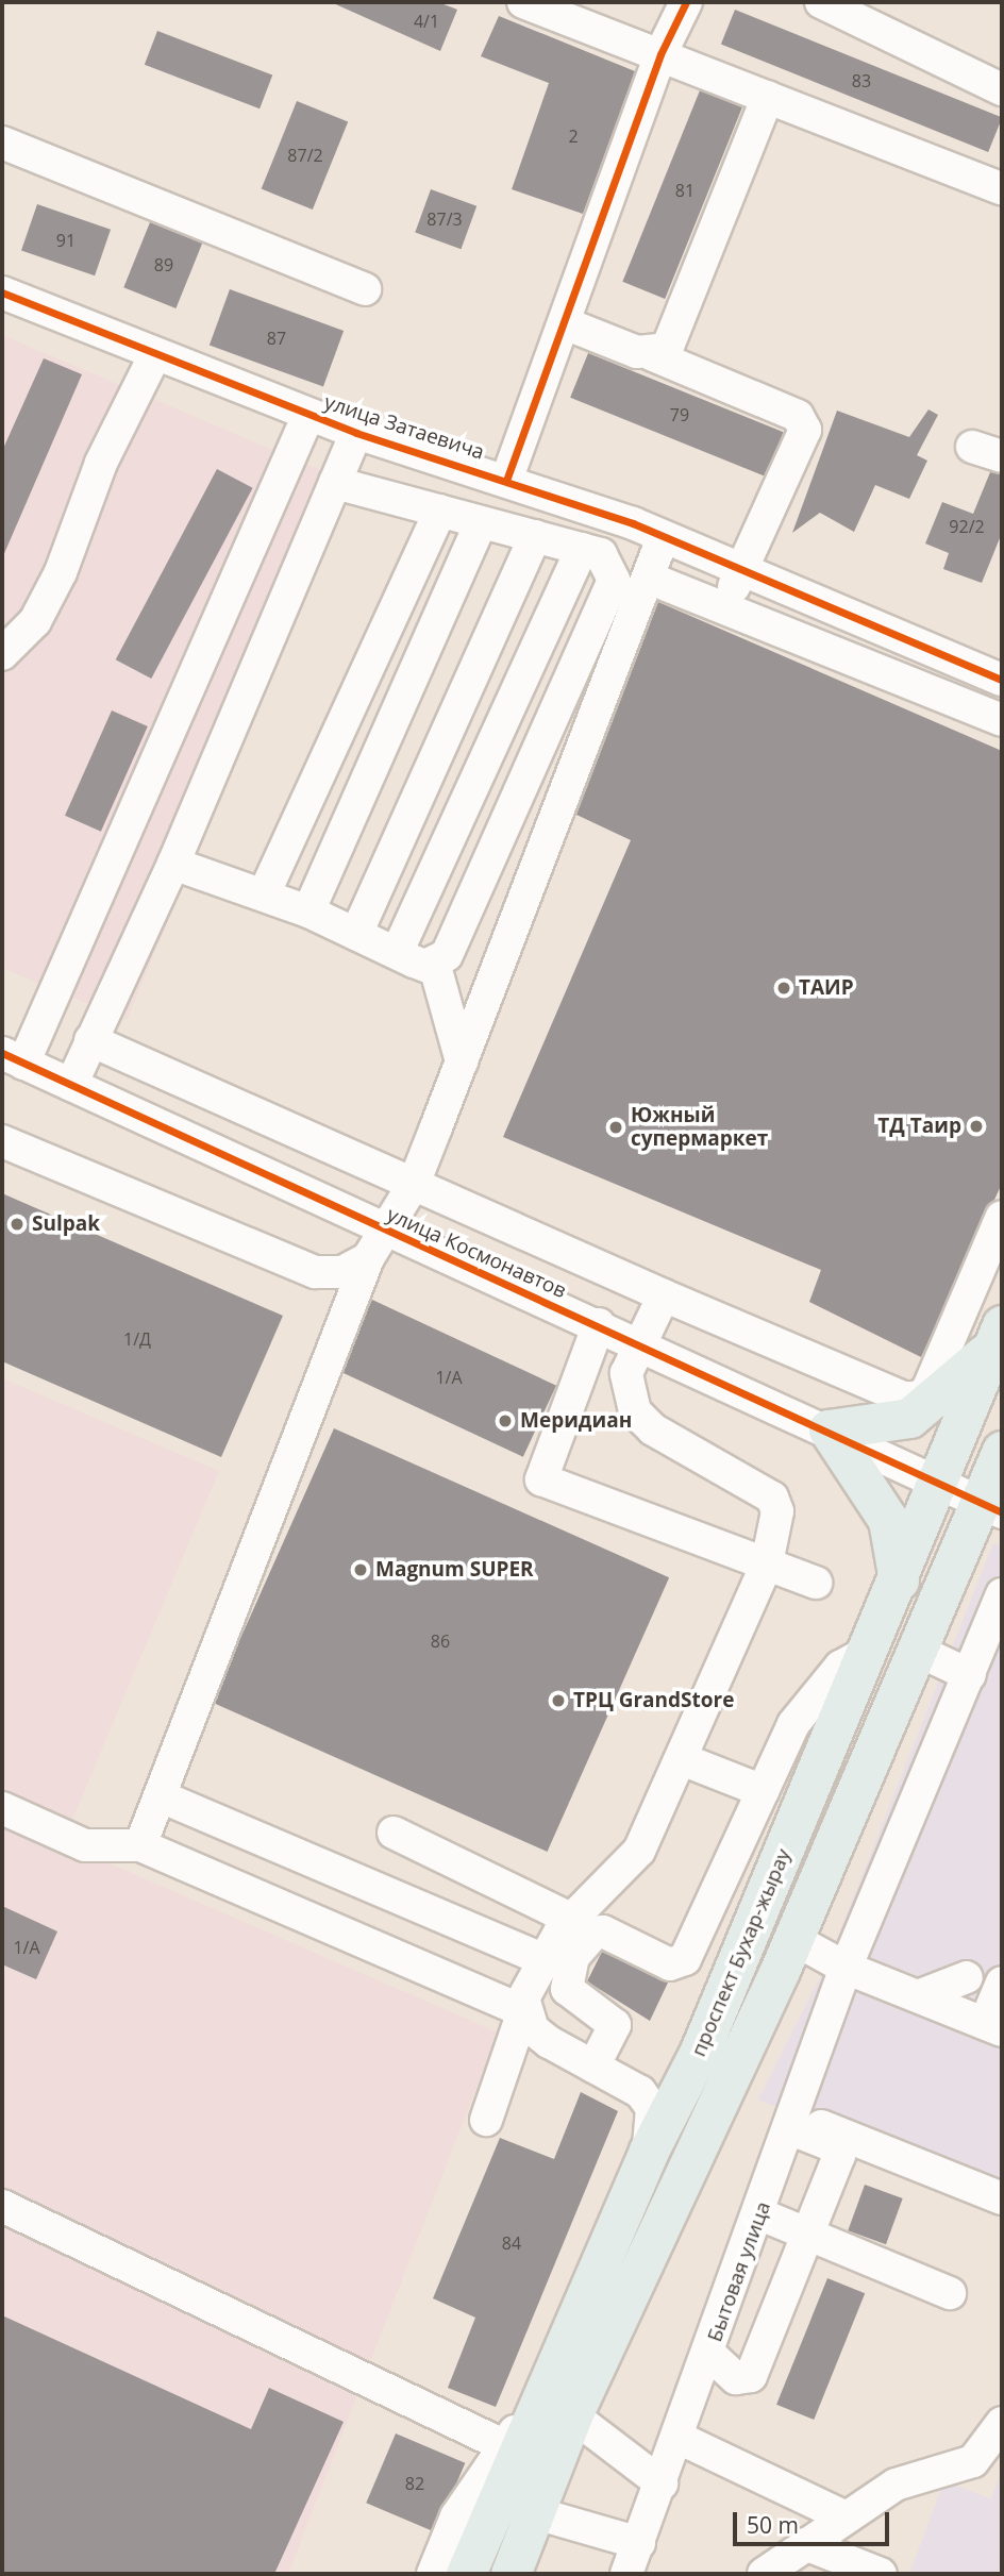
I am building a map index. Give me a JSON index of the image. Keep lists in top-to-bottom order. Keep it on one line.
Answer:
{"streets":{"main road":["проспект Бухар-жырау"],"street":["улица Затаевича","улица Космонавтов","Бытовая улица"]},"crossings":[["улица Космонавтов","проспект Бухар-жырау"]],"places":["ТАИР","ТД Таир","Южный супермаркет","Sulpak","Меридиан","Magnum SUPER","ТРЦ GrandStore"],"house_numbers":["4/1","83","2","87/2","81","87/3","91","89","87","79","92/2","1/Д","1/А","86","1/А","84","82"],"scale_bar":"50 m"}
